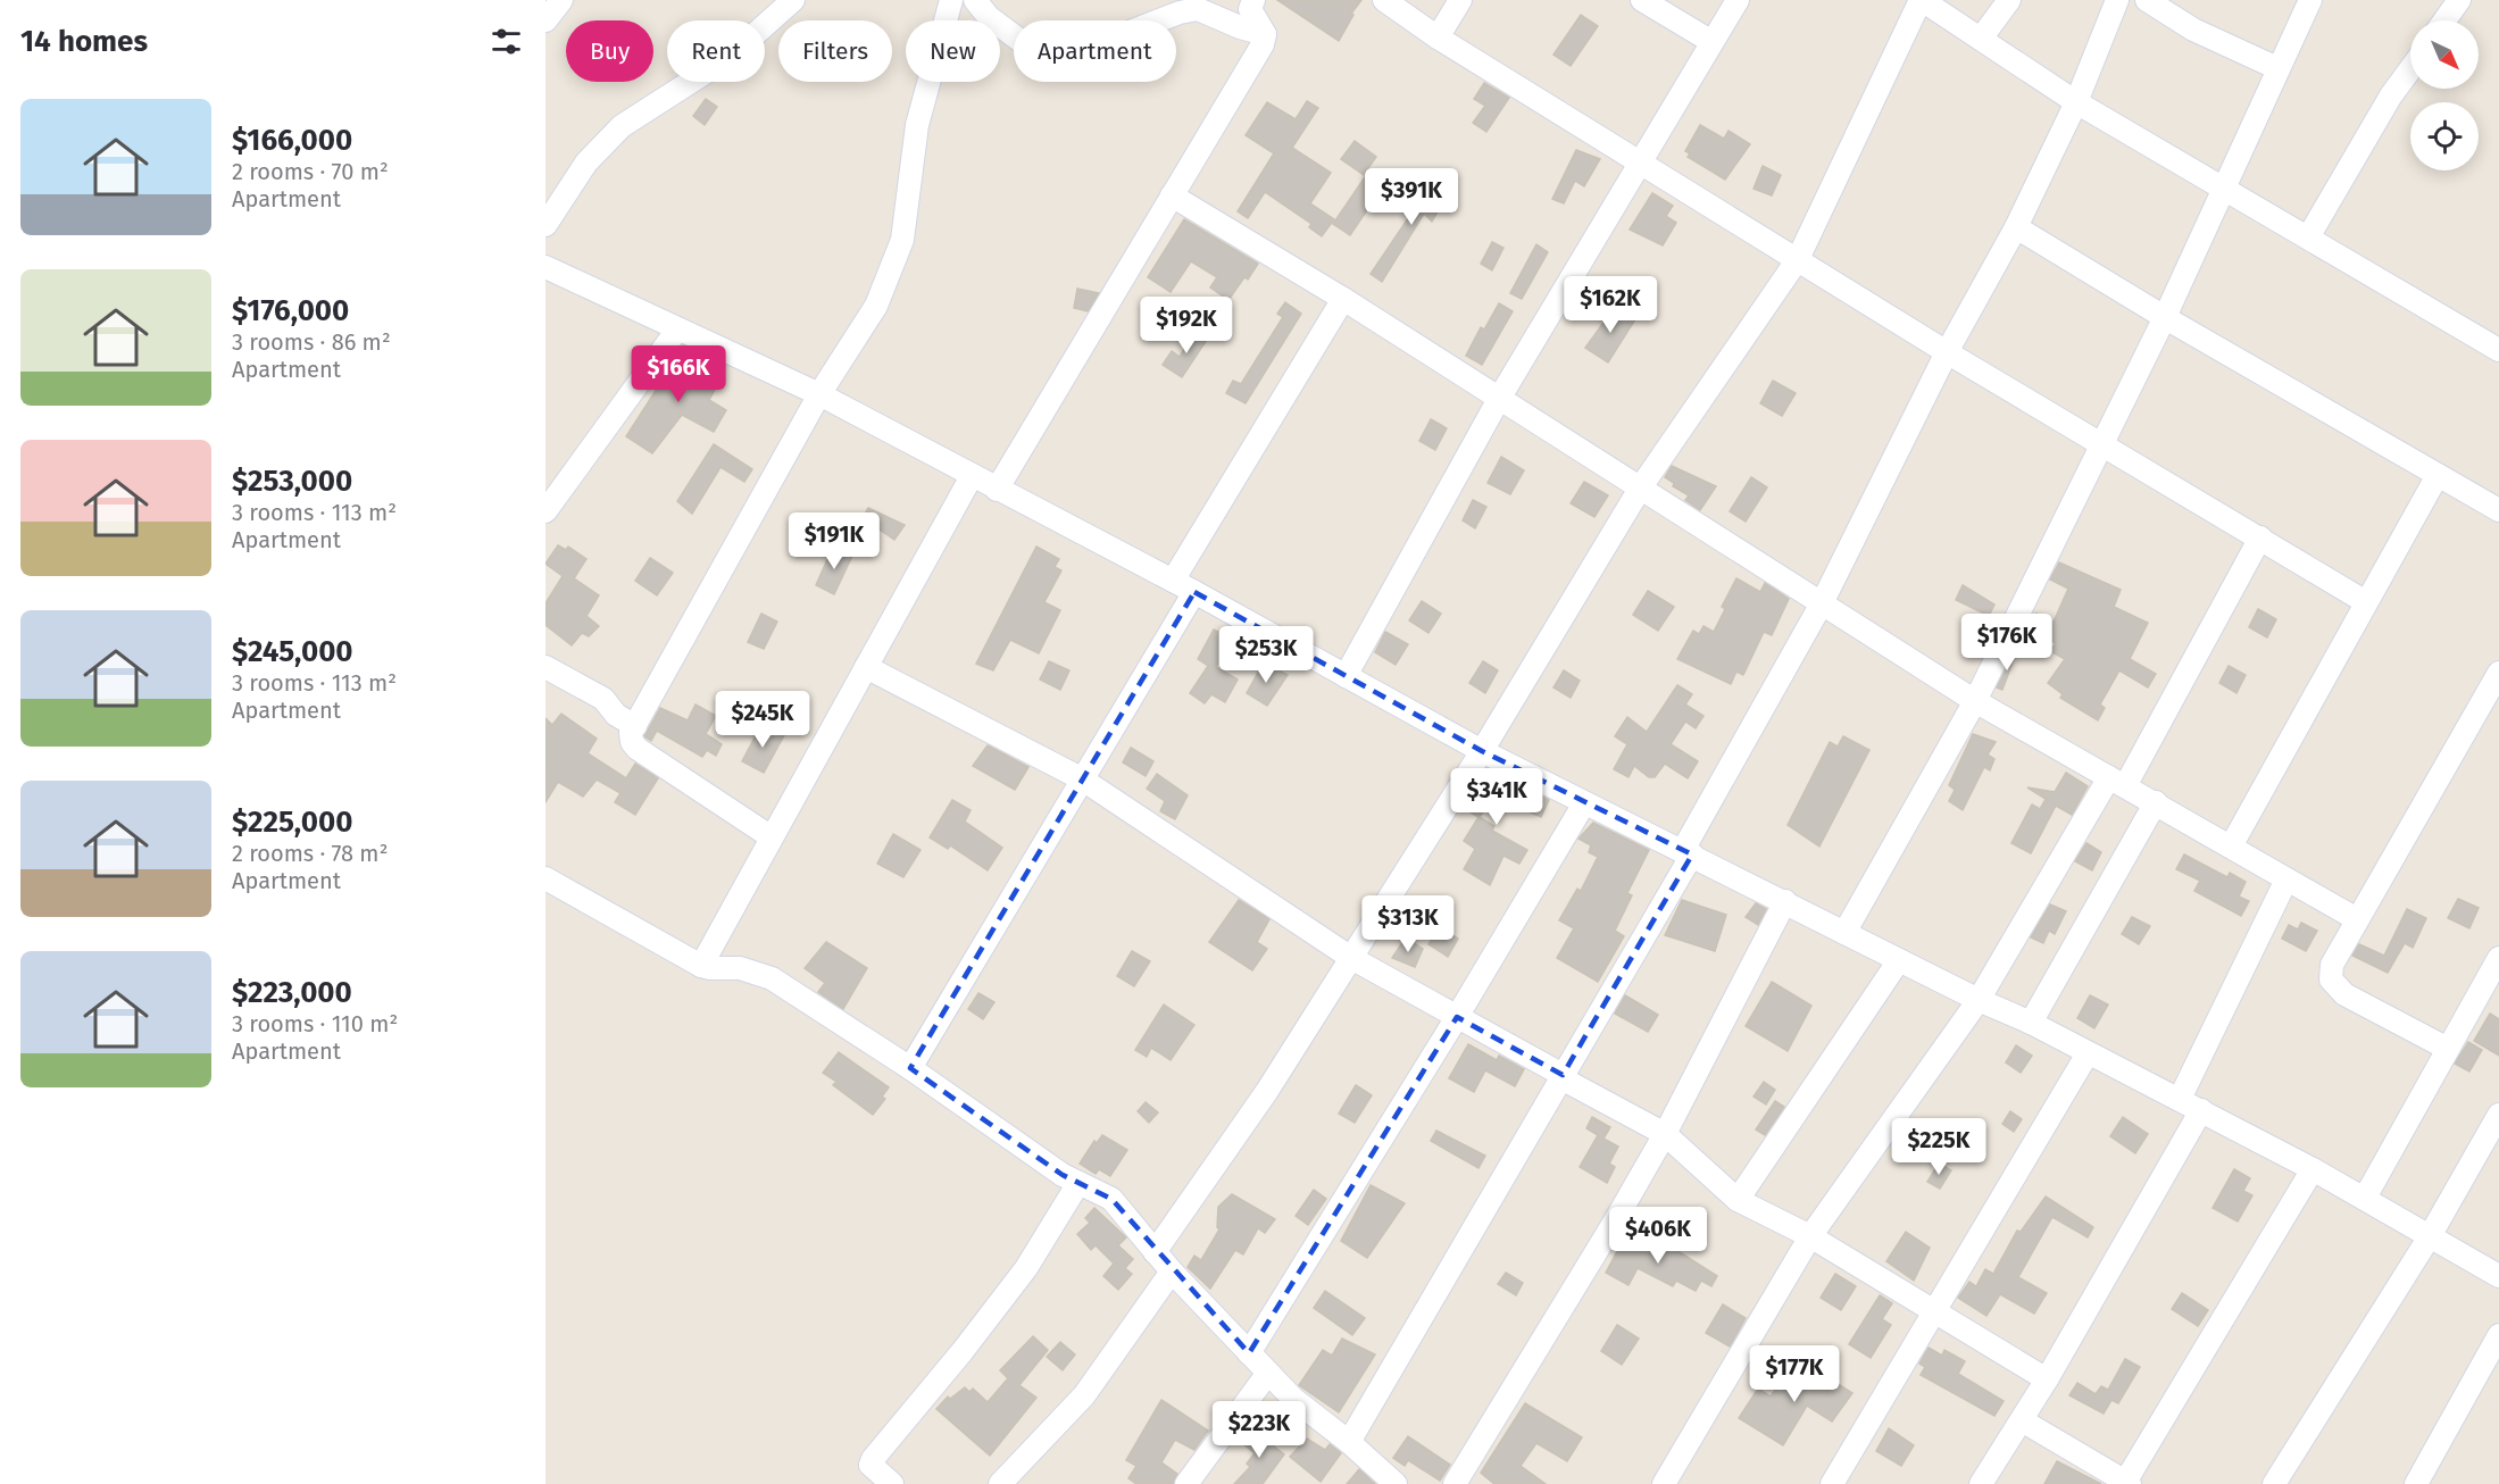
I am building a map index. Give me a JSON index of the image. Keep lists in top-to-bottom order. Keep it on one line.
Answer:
{"north":"bottom right","page":{"heading":"14 homes","chip":["Buy","Rent","Filters","New","Apartment"],"list":[{"name":"$166,000","note":"2 rooms · 70 m² · Apartment"},{"name":"$176,000","note":"3 rooms · 86 m² · Apartment"},{"name":"$253,000","note":"3 rooms · 113 m² · Apartment"},{"name":"$245,000","note":"3 rooms · 113 m² · Apartment"},{"name":"$225,000","note":"2 rooms · 78 m² · Apartment"},{"name":"$223,000","note":"3 rooms · 110 m² · Apartment"}],"price":["$391K","$162K","$192K","$166K","$191K","$176K","$253K","$245K","$341K","$313K","$225K","$406K","$177K","$223K"]}}
